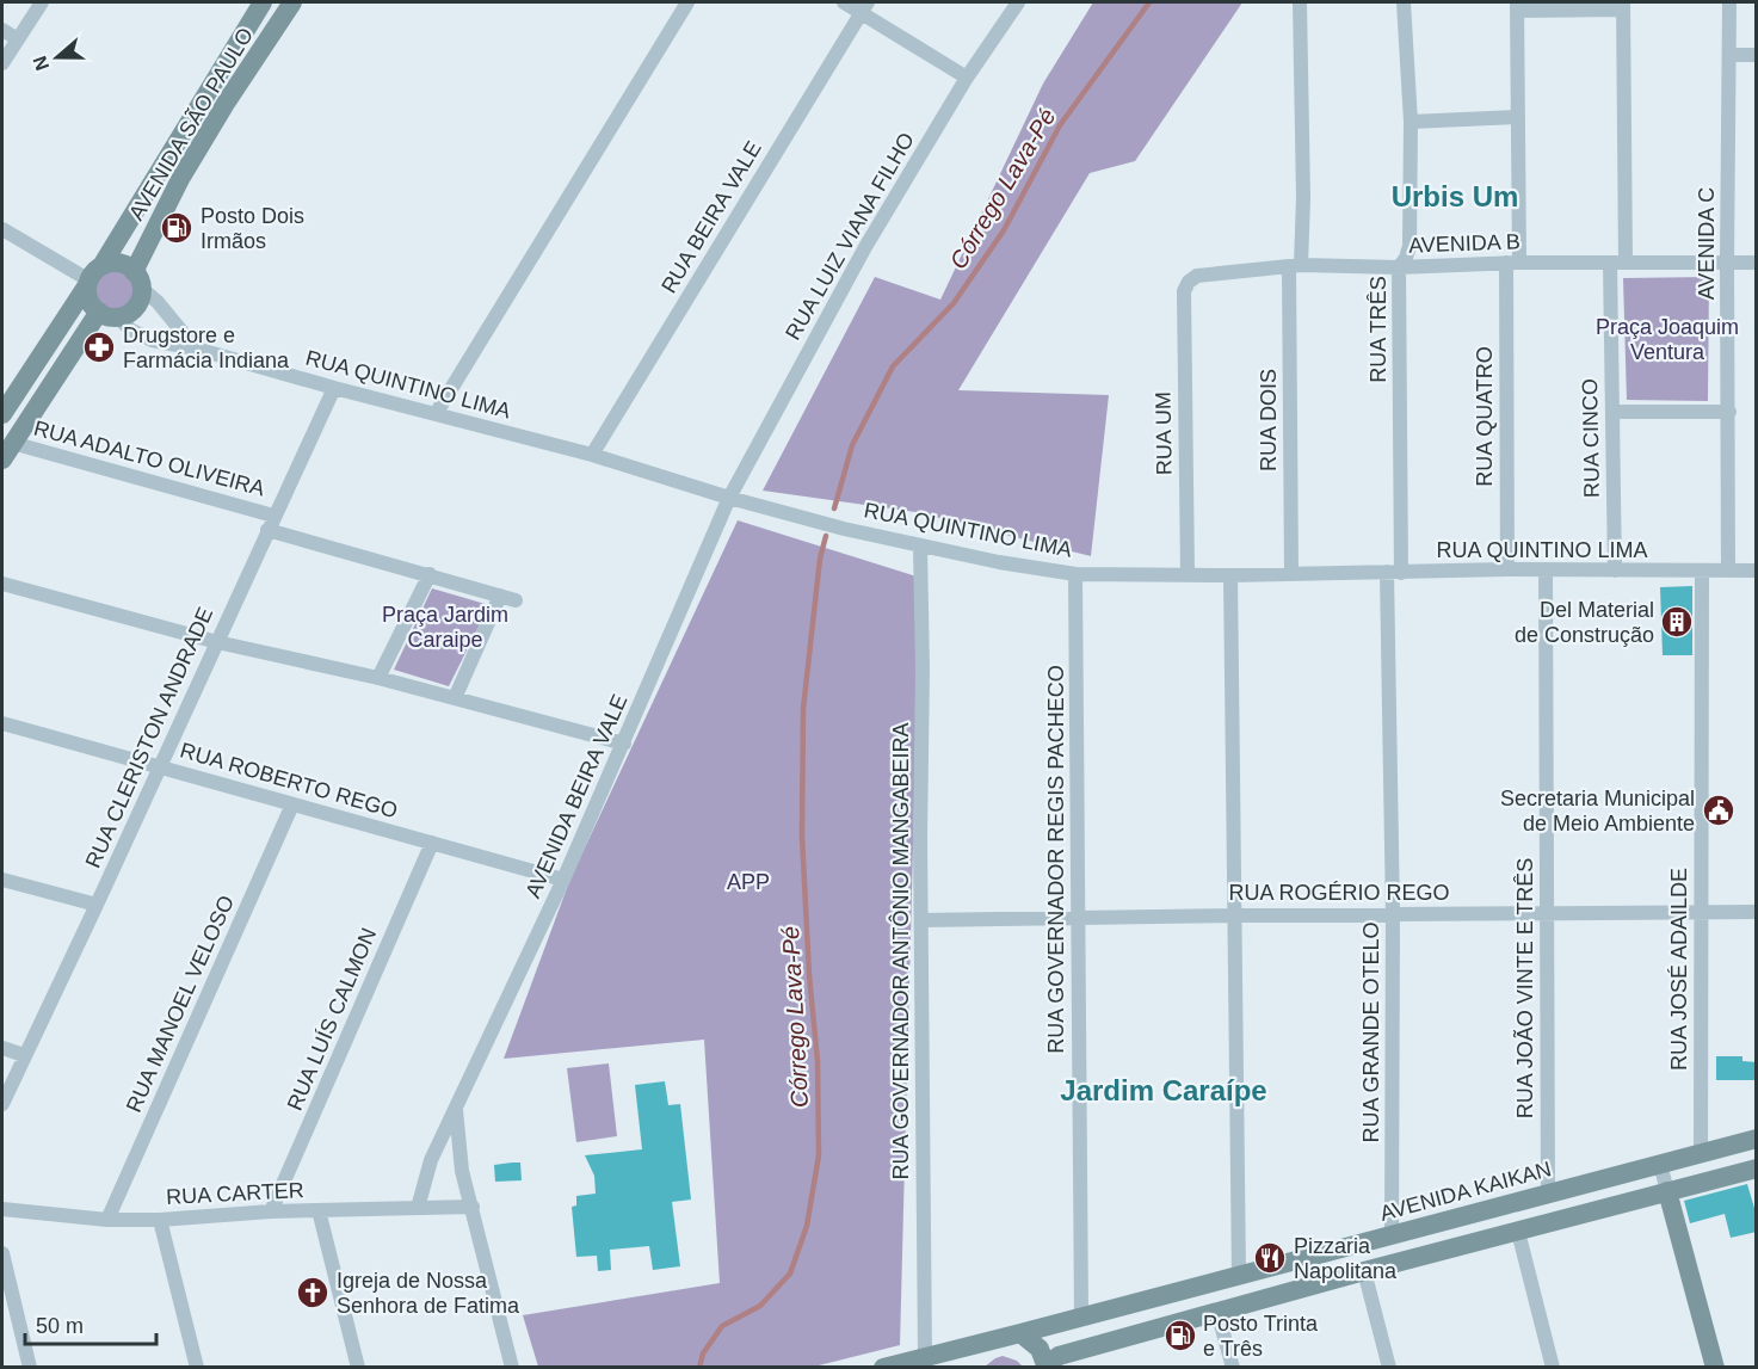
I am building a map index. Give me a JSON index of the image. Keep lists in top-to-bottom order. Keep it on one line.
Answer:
{"streets":{"street":["AVENIDA SÃO PAULO","RUA BEIRA VALE","RUA LUIZ VIANA FILHO","AVENIDA B","AVENIDA C","RUA TRÊS","RUA QUINTINO LIMA","RUA QUATRO","RUA DOIS","RUA UM","RUA CINCO","RUA ADALTO OLIVEIRA","RUA CLERISTON ANDRADE","RUA ROBERTO REGO","AVENIDA BEIRA VALE","RUA GOVERNADOR REGIS PACHECO","RUA ROGÉRIO REGO","RUA GOVERNADOR ANTÔNIO MANGABEIRA","RUA JOSÉ ADAILDE","RUA JOÃO VINTE E TRÊS","RUA MANOEL VELOSO","RUA LUÍS CALMON","RUA GRANDE OTELO","AVENIDA KAIKAN","RUA CARTER"]},"crossings":[["AVENIDA SÃO PAULO","RUA QUINTINO LIMA"],["AVENIDA SÃO PAULO","RUA ADALTO OLIVEIRA"],["RUA BEIRA VALE","RUA QUINTINO LIMA"],["RUA LUIZ VIANA FILHO","RUA QUINTINO LIMA"],["RUA LUIZ VIANA FILHO","AVENIDA BEIRA VALE"],["AVENIDA B","AVENIDA C"],["AVENIDA B","RUA TRÊS"],["AVENIDA B","RUA QUATRO"],["AVENIDA B","RUA DOIS"],["AVENIDA B","RUA UM"],["AVENIDA B","RUA CINCO"],["AVENIDA C","RUA QUINTINO LIMA"],["RUA TRÊS","RUA QUINTINO LIMA"],["RUA TRÊS","RUA GRANDE OTELO"],["RUA QUINTINO LIMA","RUA QUATRO"],["RUA QUINTINO LIMA","RUA DOIS"],["RUA QUINTINO LIMA","RUA UM"],["RUA QUINTINO LIMA","RUA CINCO"],["RUA QUINTINO LIMA","RUA CLERISTON ANDRADE"],["RUA QUINTINO LIMA","AVENIDA BEIRA VALE"],["RUA QUINTINO LIMA","RUA GOVERNADOR REGIS PACHECO"],["RUA QUINTINO LIMA","RUA GOVERNADOR ANTÔNIO MANGABEIRA"],["RUA QUINTINO LIMA","RUA JOSÉ ADAILDE"],["RUA QUINTINO LIMA","RUA JOÃO VINTE E TRÊS"],["RUA QUINTINO LIMA","RUA GRANDE OTELO"],["RUA ADALTO OLIVEIRA","RUA CLERISTON ANDRADE"],["RUA CLERISTON ANDRADE","RUA ROBERTO REGO"],["RUA ROBERTO REGO","AVENIDA BEIRA VALE"],["RUA ROBERTO REGO","RUA MANOEL VELOSO"],["RUA ROBERTO REGO","RUA LUÍS CALMON"],["AVENIDA BEIRA VALE","RUA CARTER"],["RUA GOVERNADOR REGIS PACHECO","RUA ROGÉRIO REGO"],["RUA GOVERNADOR REGIS PACHECO","AVENIDA KAIKAN"],["RUA ROGÉRIO REGO","RUA GOVERNADOR ANTÔNIO MANGABEIRA"],["RUA ROGÉRIO REGO","RUA JOSÉ ADAILDE"],["RUA ROGÉRIO REGO","RUA JOÃO VINTE E TRÊS"],["RUA ROGÉRIO REGO","RUA GRANDE OTELO"],["RUA GOVERNADOR ANTÔNIO MANGABEIRA","AVENIDA KAIKAN"],["RUA JOSÉ ADAILDE","AVENIDA KAIKAN"],["RUA JOÃO VINTE E TRÊS","AVENIDA KAIKAN"],["RUA MANOEL VELOSO","RUA CARTER"],["RUA LUÍS CALMON","RUA CARTER"],["RUA GRANDE OTELO","AVENIDA KAIKAN"]],"districts":["Urbis Um","Jardim Caraípe"],"water":["Córrego Lava-Pé"],"parks":["Praça Joaquim Ventura","Praça Jardim Caraipe","APP"],"places":{"fuel station":["Posto Dois Irmãos","Posto Trinta e Três"],"pharmacy":["Drugstore e Farmácia Indiana"],"building":["Del Material de Construção"],"public building":["Secretaria Municipal de Meio Ambiente"],"restaurant":["Pizzaria Napolitana"],"church":["Igreja de Nossa Senhora de Fatima"]},"scale_bar":"50 m","north":"left"}
